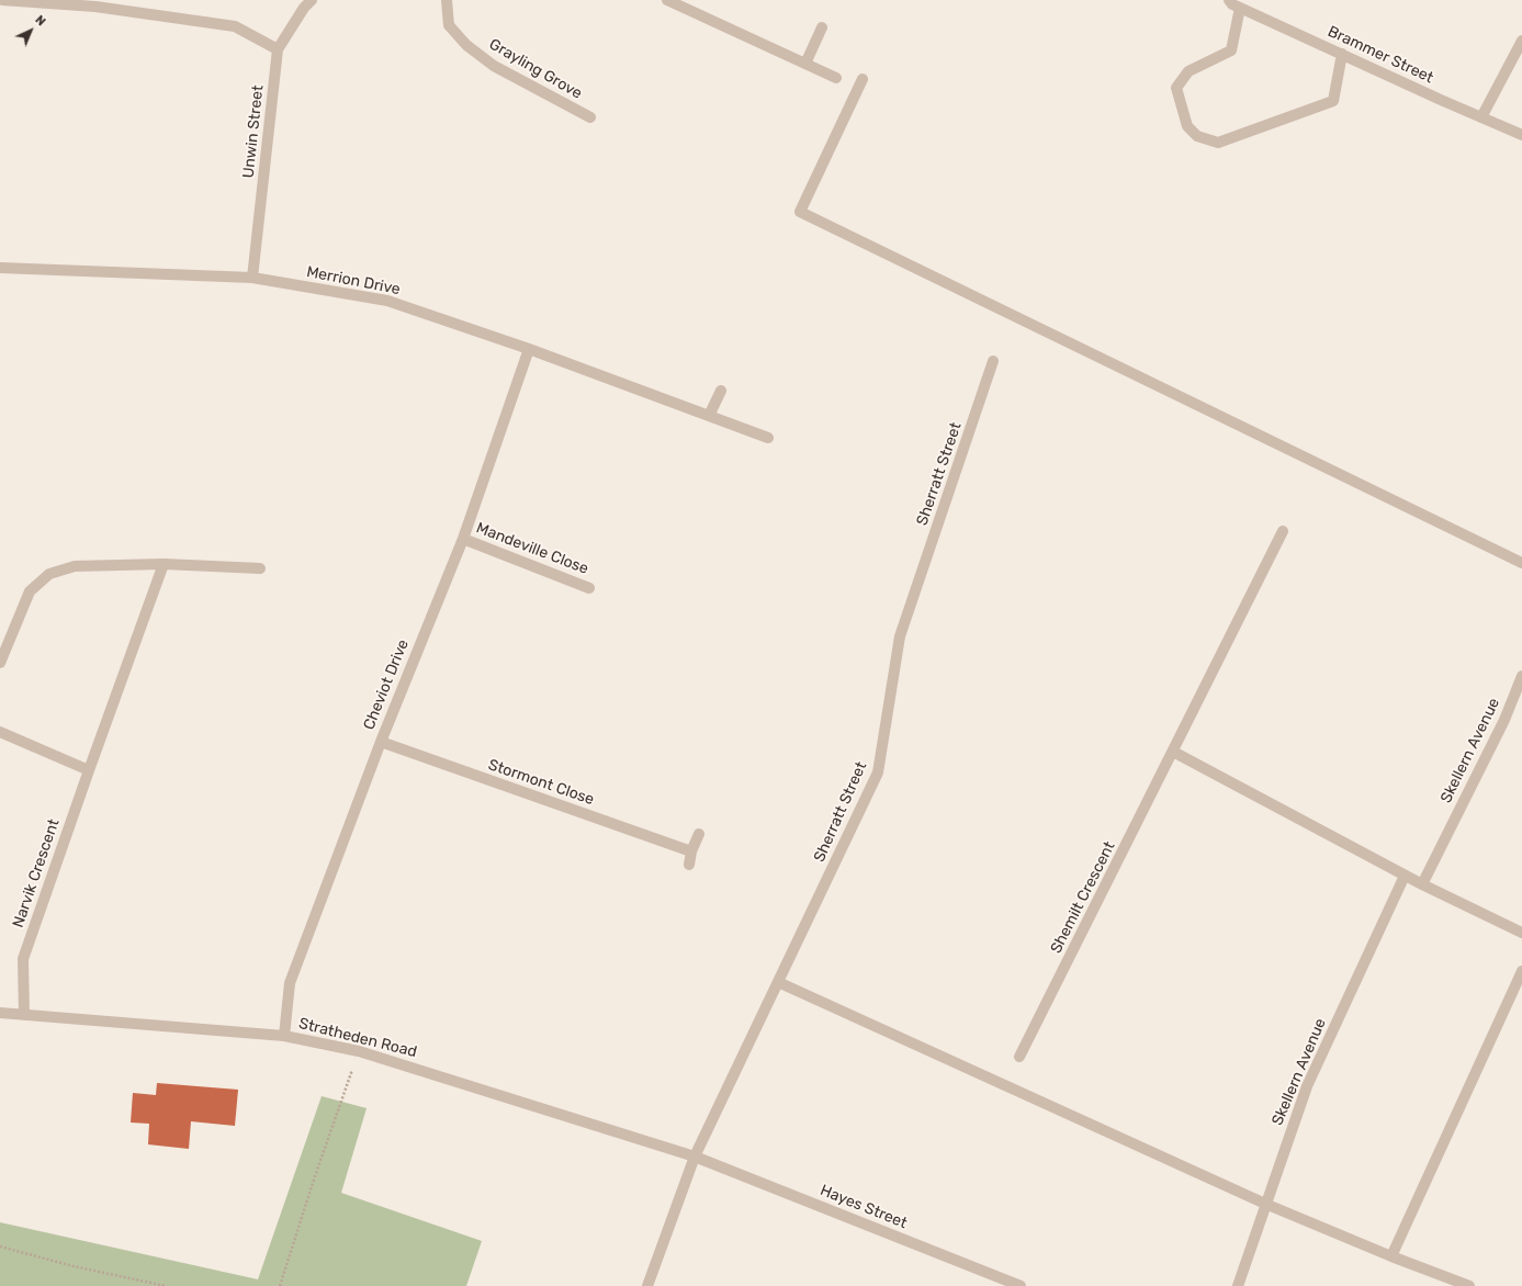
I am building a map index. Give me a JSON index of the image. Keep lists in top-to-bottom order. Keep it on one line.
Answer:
{"streets":{"street":["Brammer Street","Grayling Grove","Unwin Street","Merrion Drive","Sherratt Street","Mandeville Close","Cheviot Drive","Skellern Avenue","Stormont Close","Narvik Crescent","Shemilt Crescent","Stratheden Road","Hayes Street"]},"crossings":[["Unwin Street","Merrion Drive"],["Merrion Drive","Cheviot Drive"],["Sherratt Street","Stratheden Road"],["Sherratt Street","Hayes Street"],["Mandeville Close","Cheviot Drive"],["Cheviot Drive","Stormont Close"],["Cheviot Drive","Stratheden Road"],["Narvik Crescent","Stratheden Road"],["Stratheden Road","Hayes Street"]],"north":"top right"}
